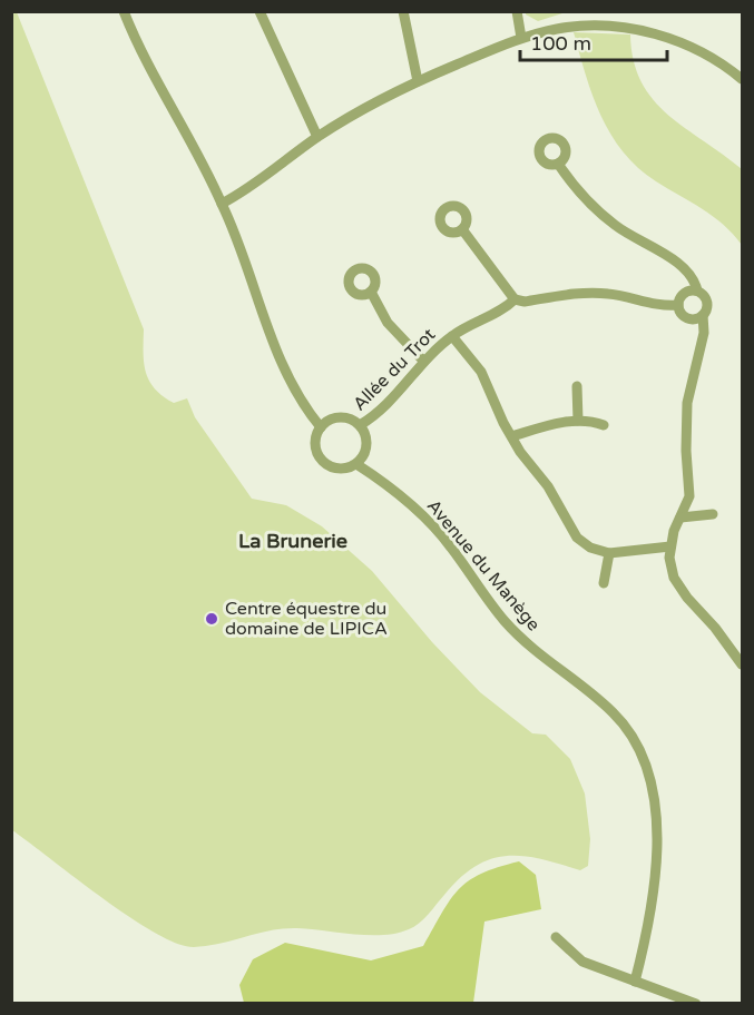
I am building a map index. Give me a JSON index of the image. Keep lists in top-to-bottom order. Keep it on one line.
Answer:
{"streets":{"street":["Allée du Trot","Avenue du Manège"]},"crossings":[["Allée du Trot","Avenue du Manège"]],"districts":["La Brunerie"],"places":["Centre équestre du domaine de LIPICA"],"scale_bar":"100 m"}
